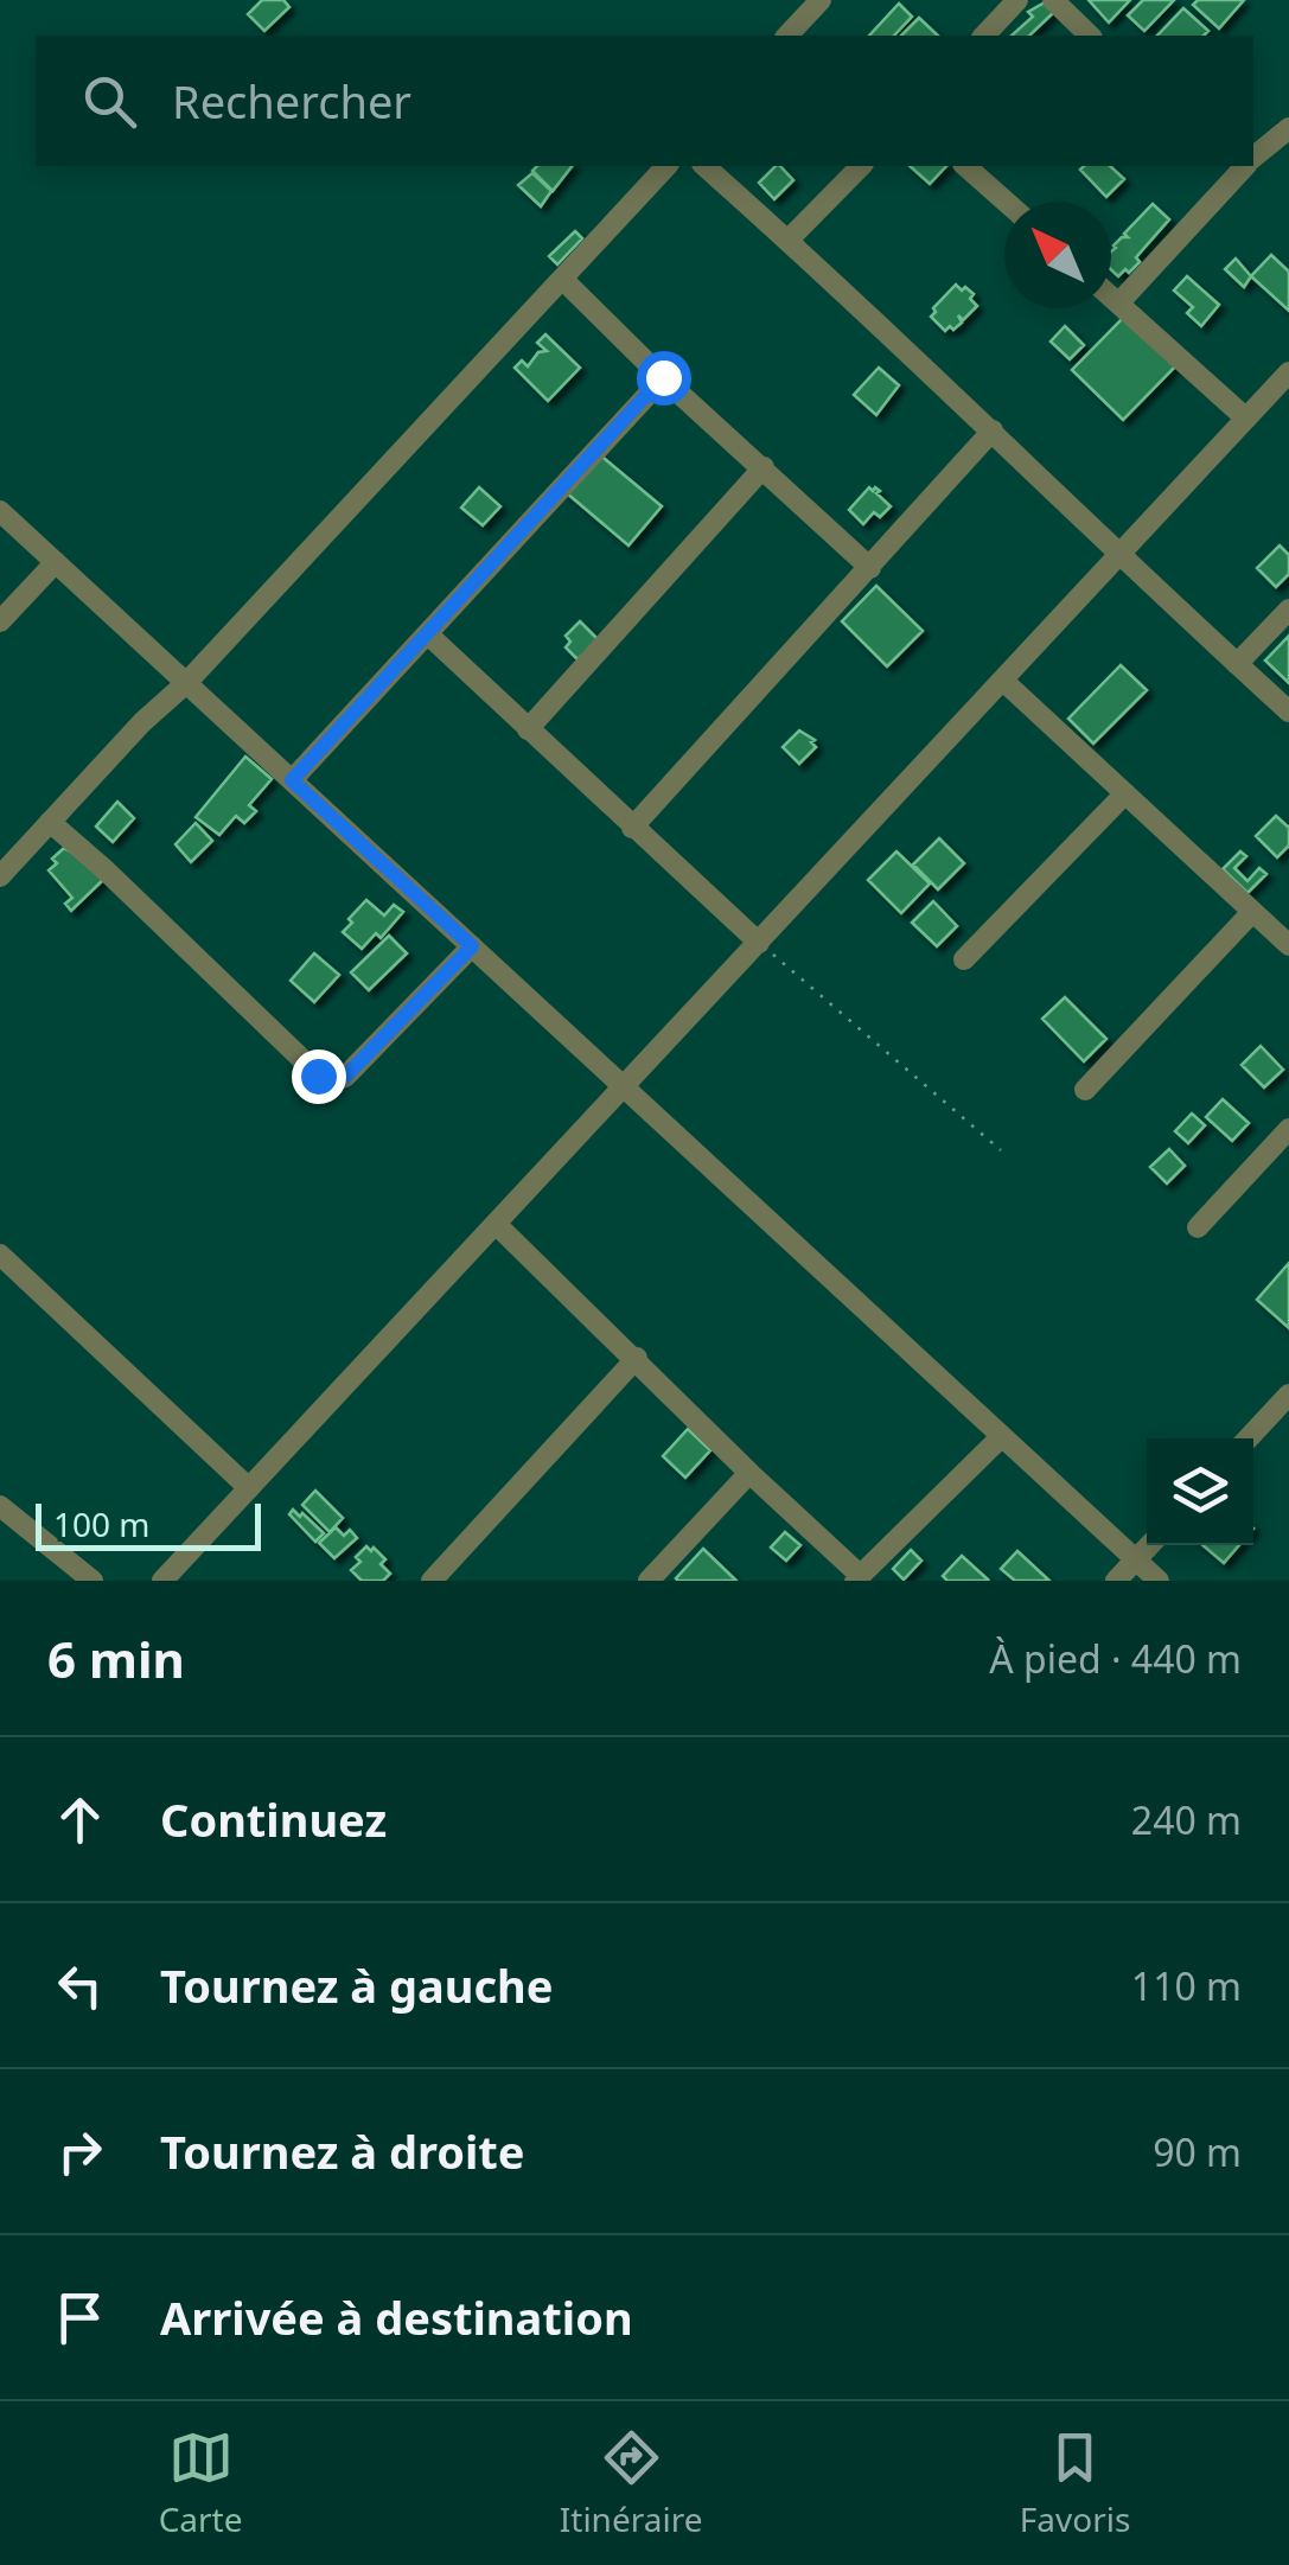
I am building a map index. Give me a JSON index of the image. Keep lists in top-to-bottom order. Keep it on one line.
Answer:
{"scale_bar":"100 m","north":"top left","page":{"search":"Rechercher","scale":"100 m","heading":["6 min","À pied · 440 m"],"list":[["Continuez","240 m"],["Tournez à gauche","110 m"],["Tournez à droite","90 m"],"Arrivée à destination"],"nav":["Carte","Itinéraire","Favoris"]}}
